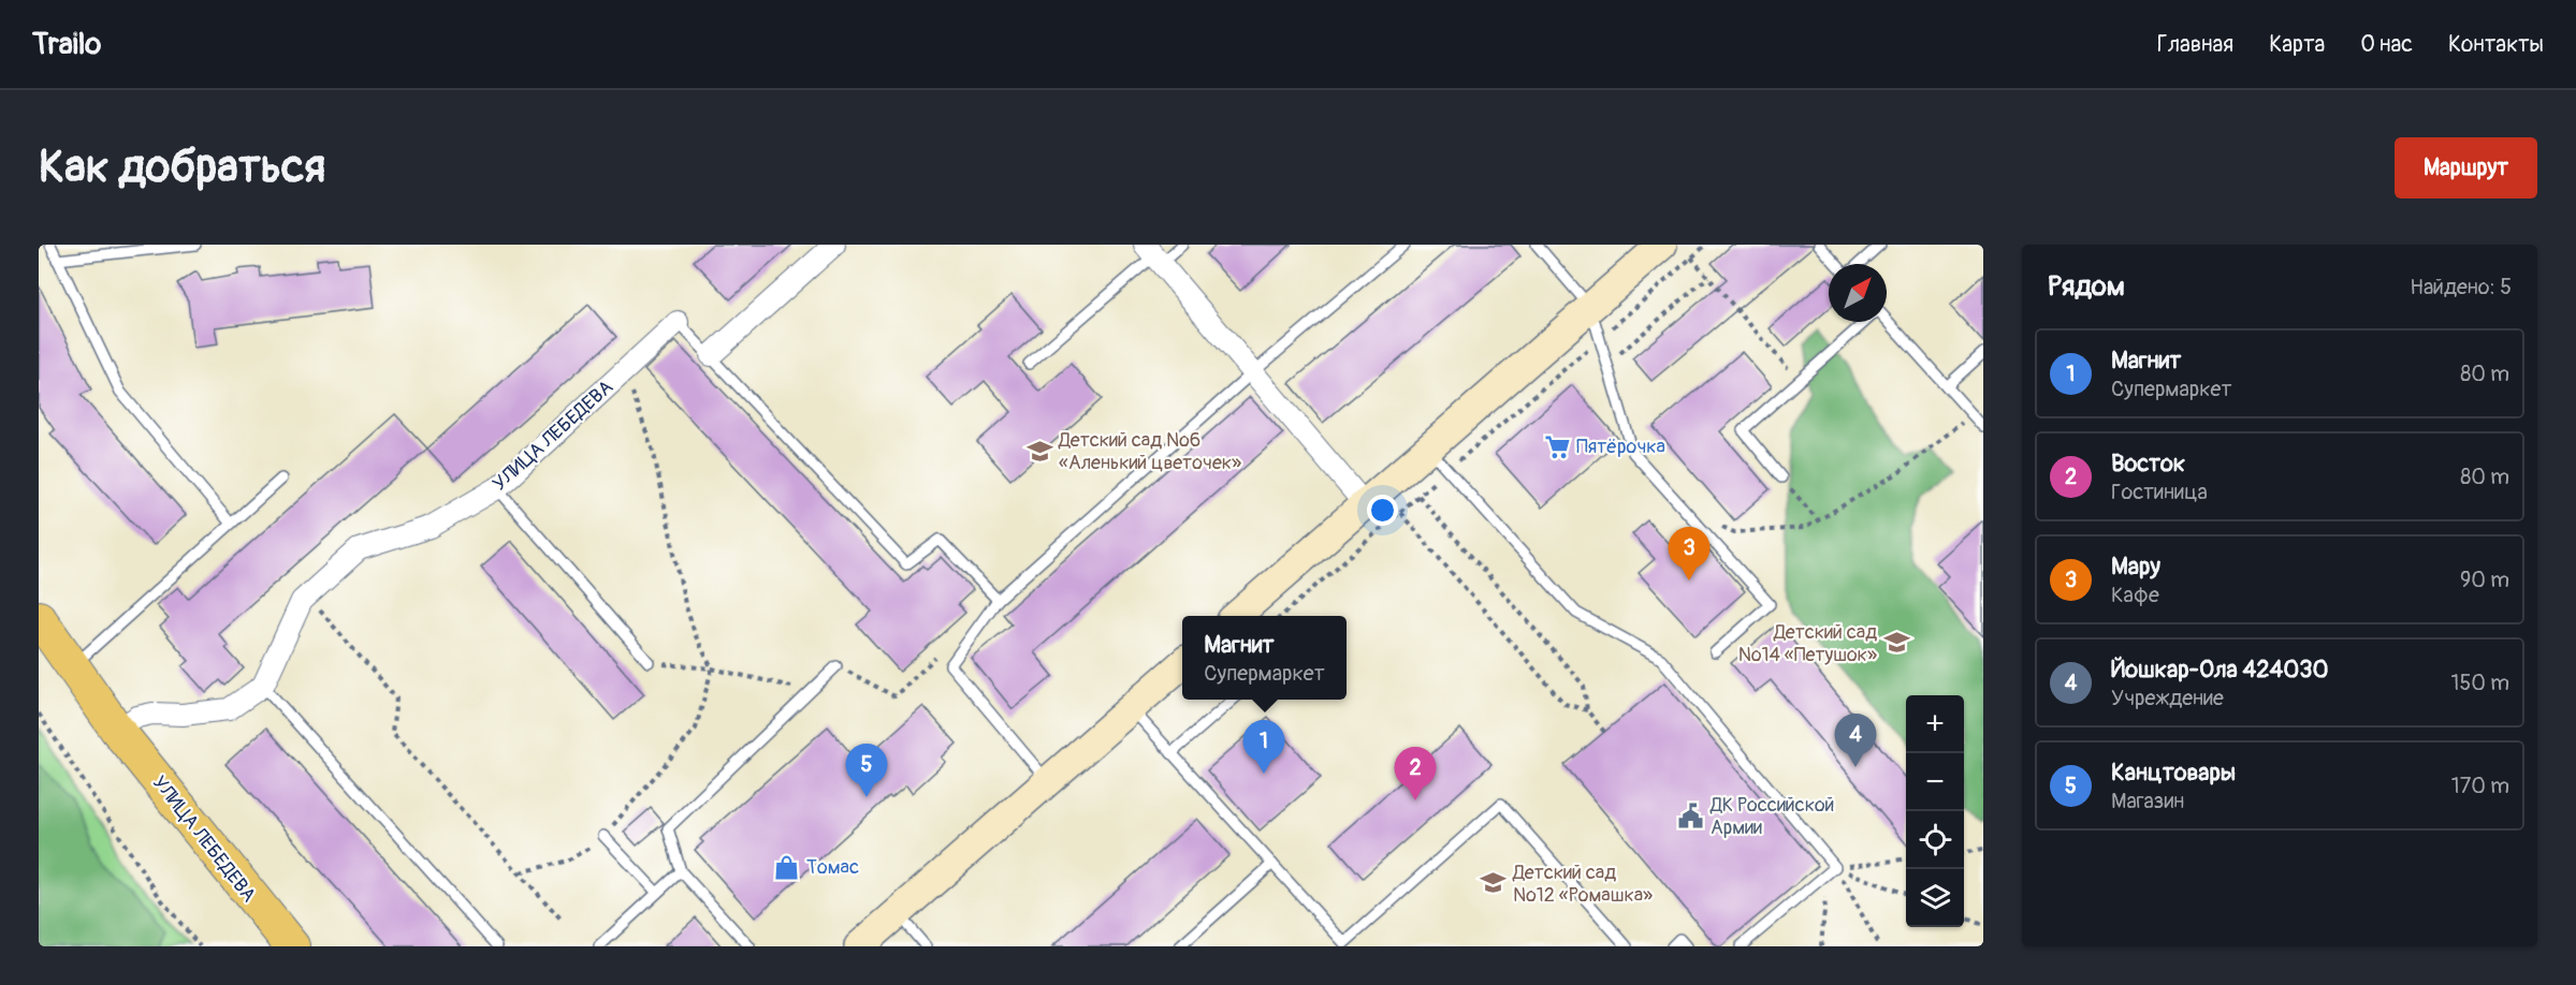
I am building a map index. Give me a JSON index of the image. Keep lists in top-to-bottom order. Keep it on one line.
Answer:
{"streets":{"main road":["УЛИЦА ЛЕБЕДЕВА"]},"places":{"supermarket":["Пятёрочка"],"school or university":["Детский сад №6 «Аленький цветочек»","Детский сад №14 «Петушок»","Детский сад №12 «Ромашка»"],"public building":["ДК Российской Армии"],"shop":["Томас"]},"north":"top right","page":{"header":"Trailo","nav":["Главная","Карта","О нас","Контакты"],"buttons":"Маршрут","title":"Как добраться","heading":["Рядом","Найдено: 5"],"list":[{"mark":"1","name":"Магнит","note":"Супермаркет","value":"80 m"},{"mark":"2","name":"Восток","note":"Гостиница","value":"80 m"},{"mark":"3","name":"Мару","note":"Кафе","value":"90 m"},{"mark":"4","name":"Йошкар-Ола 424030","note":"Учреждение","value":"150 m"},{"mark":"5","name":"Канцтовары","note":"Магазин","value":"170 m"}],"pins":["3","4","1","5","2"],"popup":["Магнит","Супермаркет"],"map_buttons":["+","−"]}}
